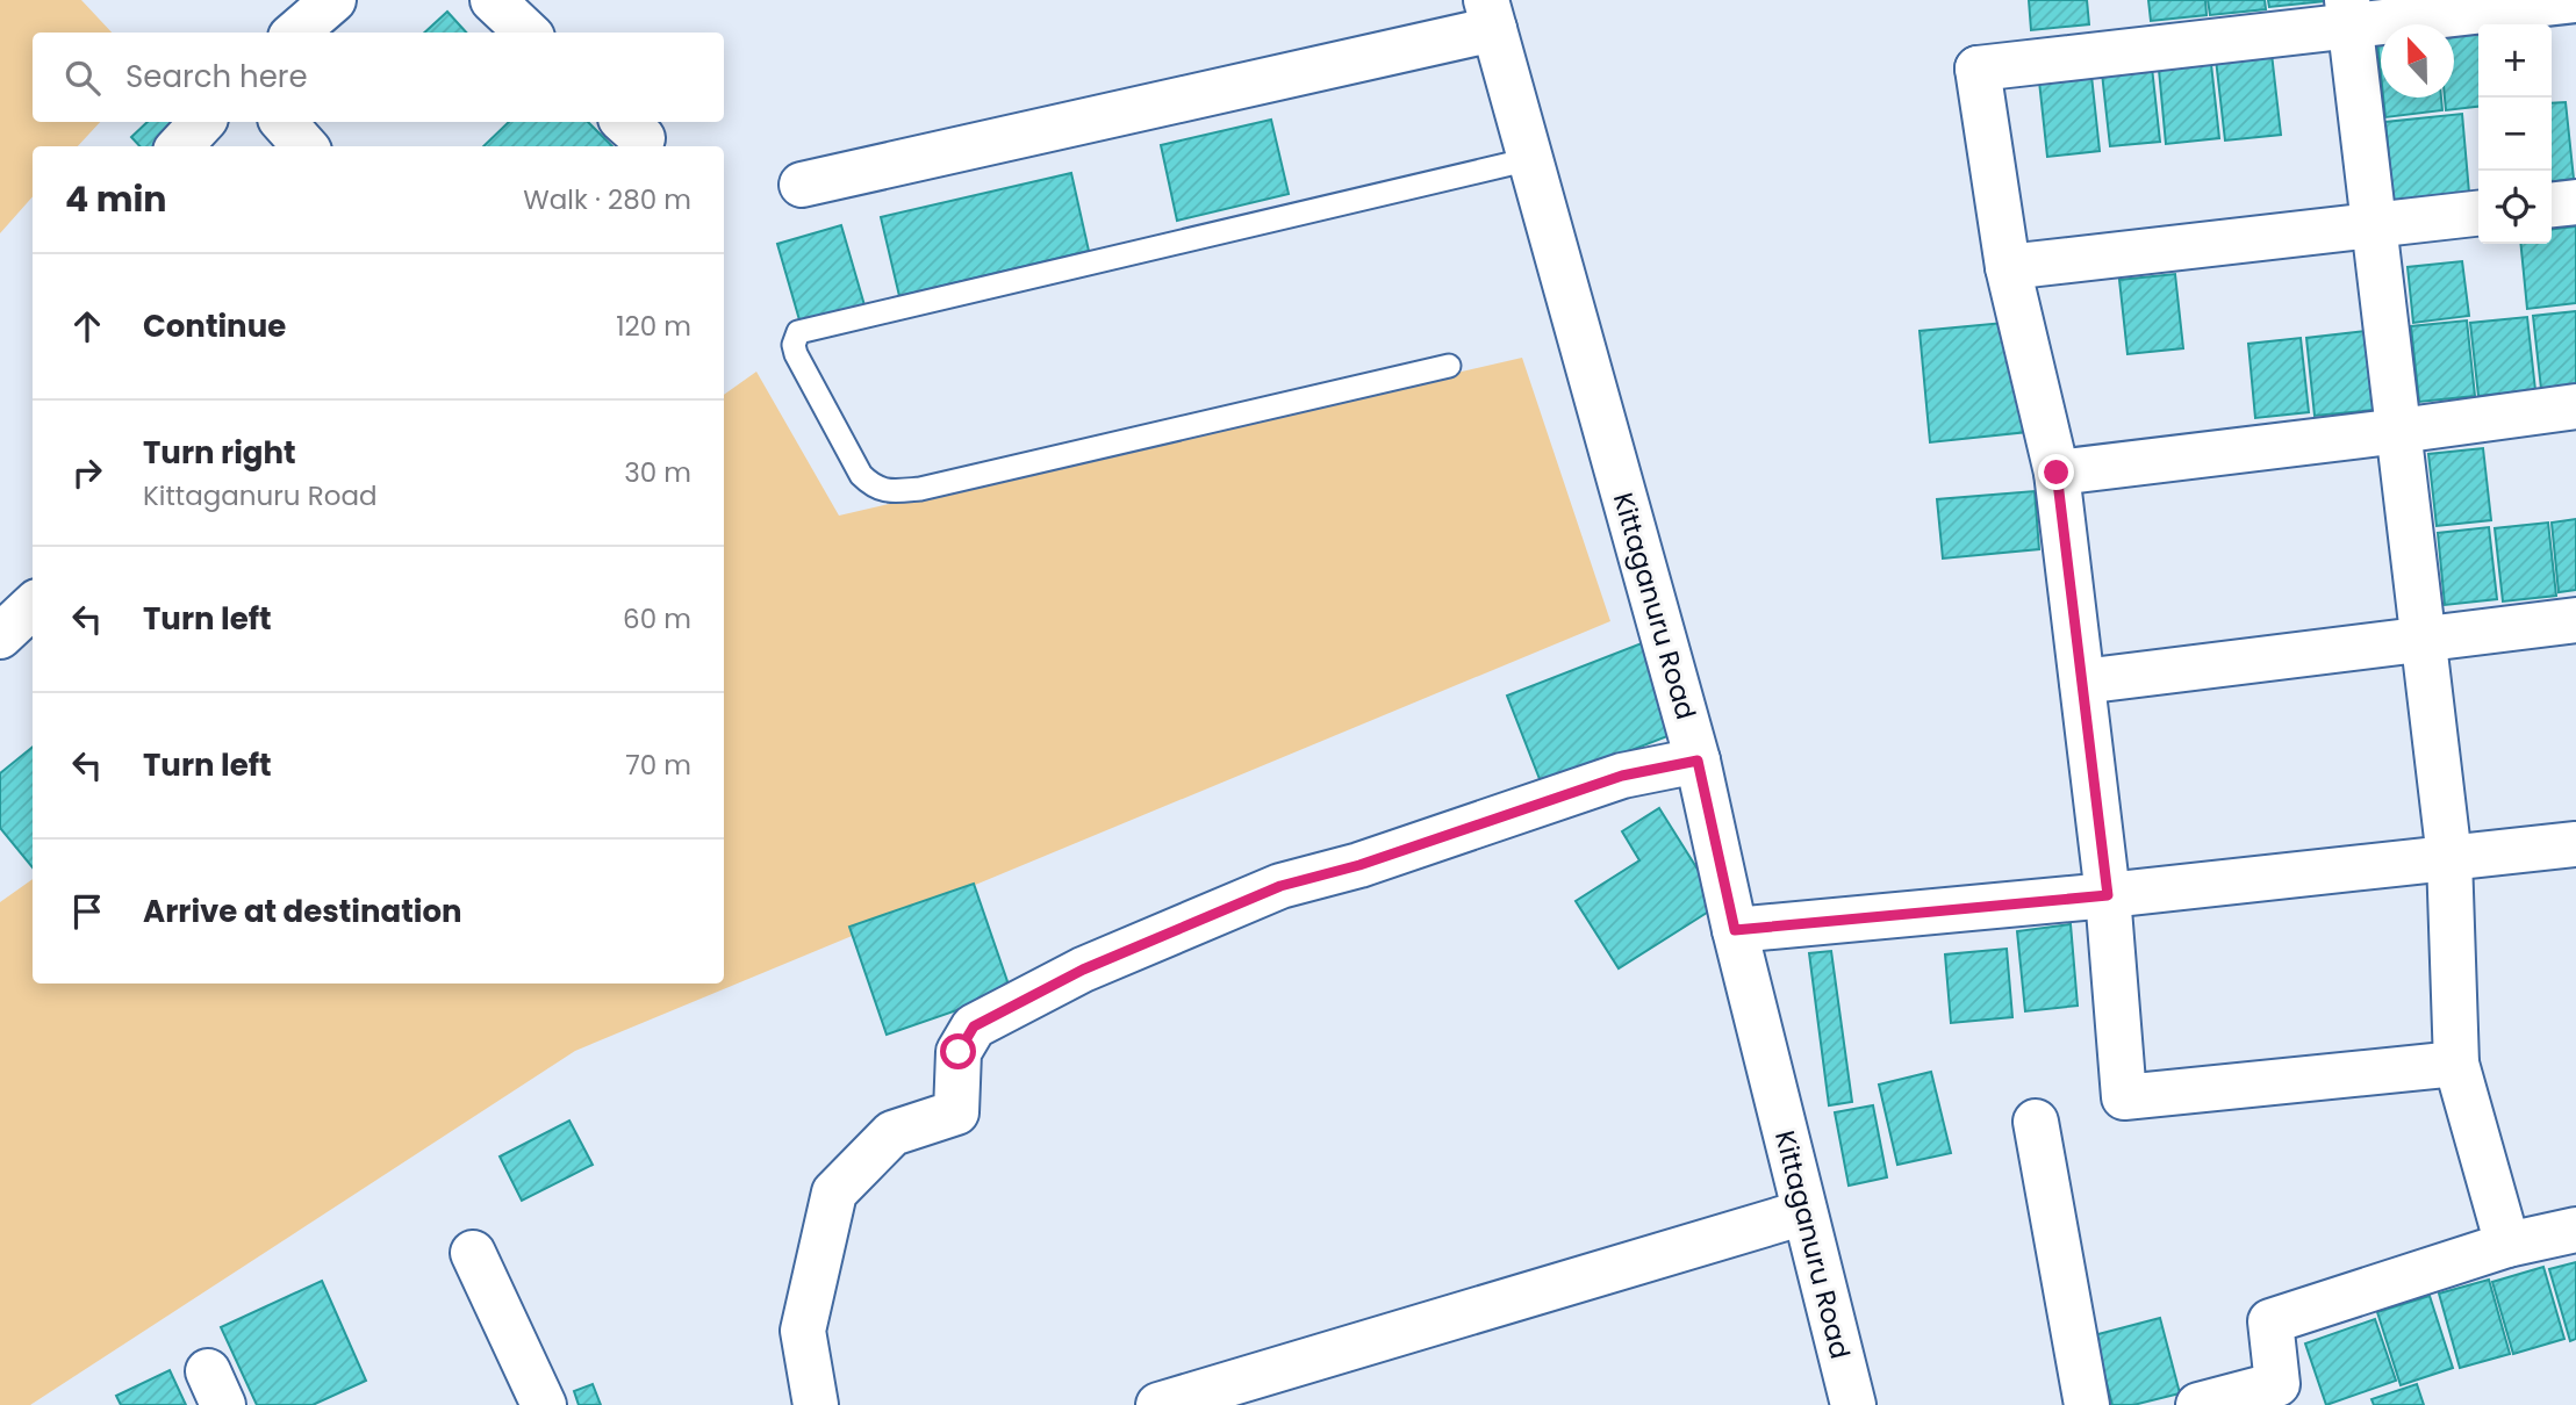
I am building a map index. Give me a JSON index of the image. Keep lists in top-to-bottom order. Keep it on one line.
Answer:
{"streets":{"street":["Kittaganuru Road"]},"north":"top","page":{"map_buttons":["+","−"],"search":"Search here","heading":["4 min","Walk · 280 m"],"list":[["Continue","120 m"],["Turn right","Kittaganuru Road","30 m"],["Turn left","60 m"],["Turn left","70 m"],"Arrive at destination"]}}
